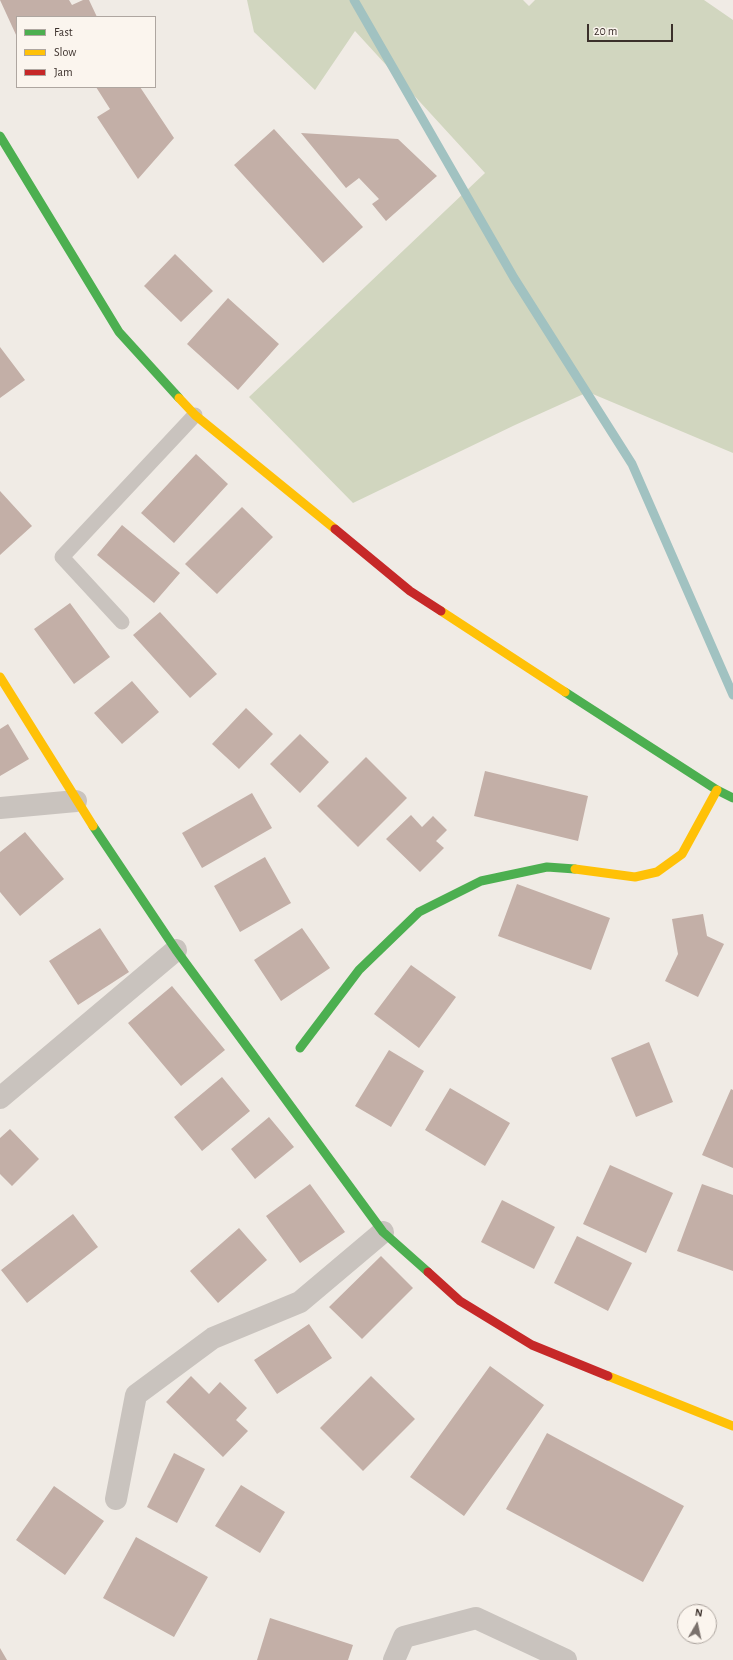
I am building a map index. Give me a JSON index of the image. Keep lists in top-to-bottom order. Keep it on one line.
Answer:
{"legend":["Fast","Slow","Jam"],"scale_bar":"20 m","north":"top"}
